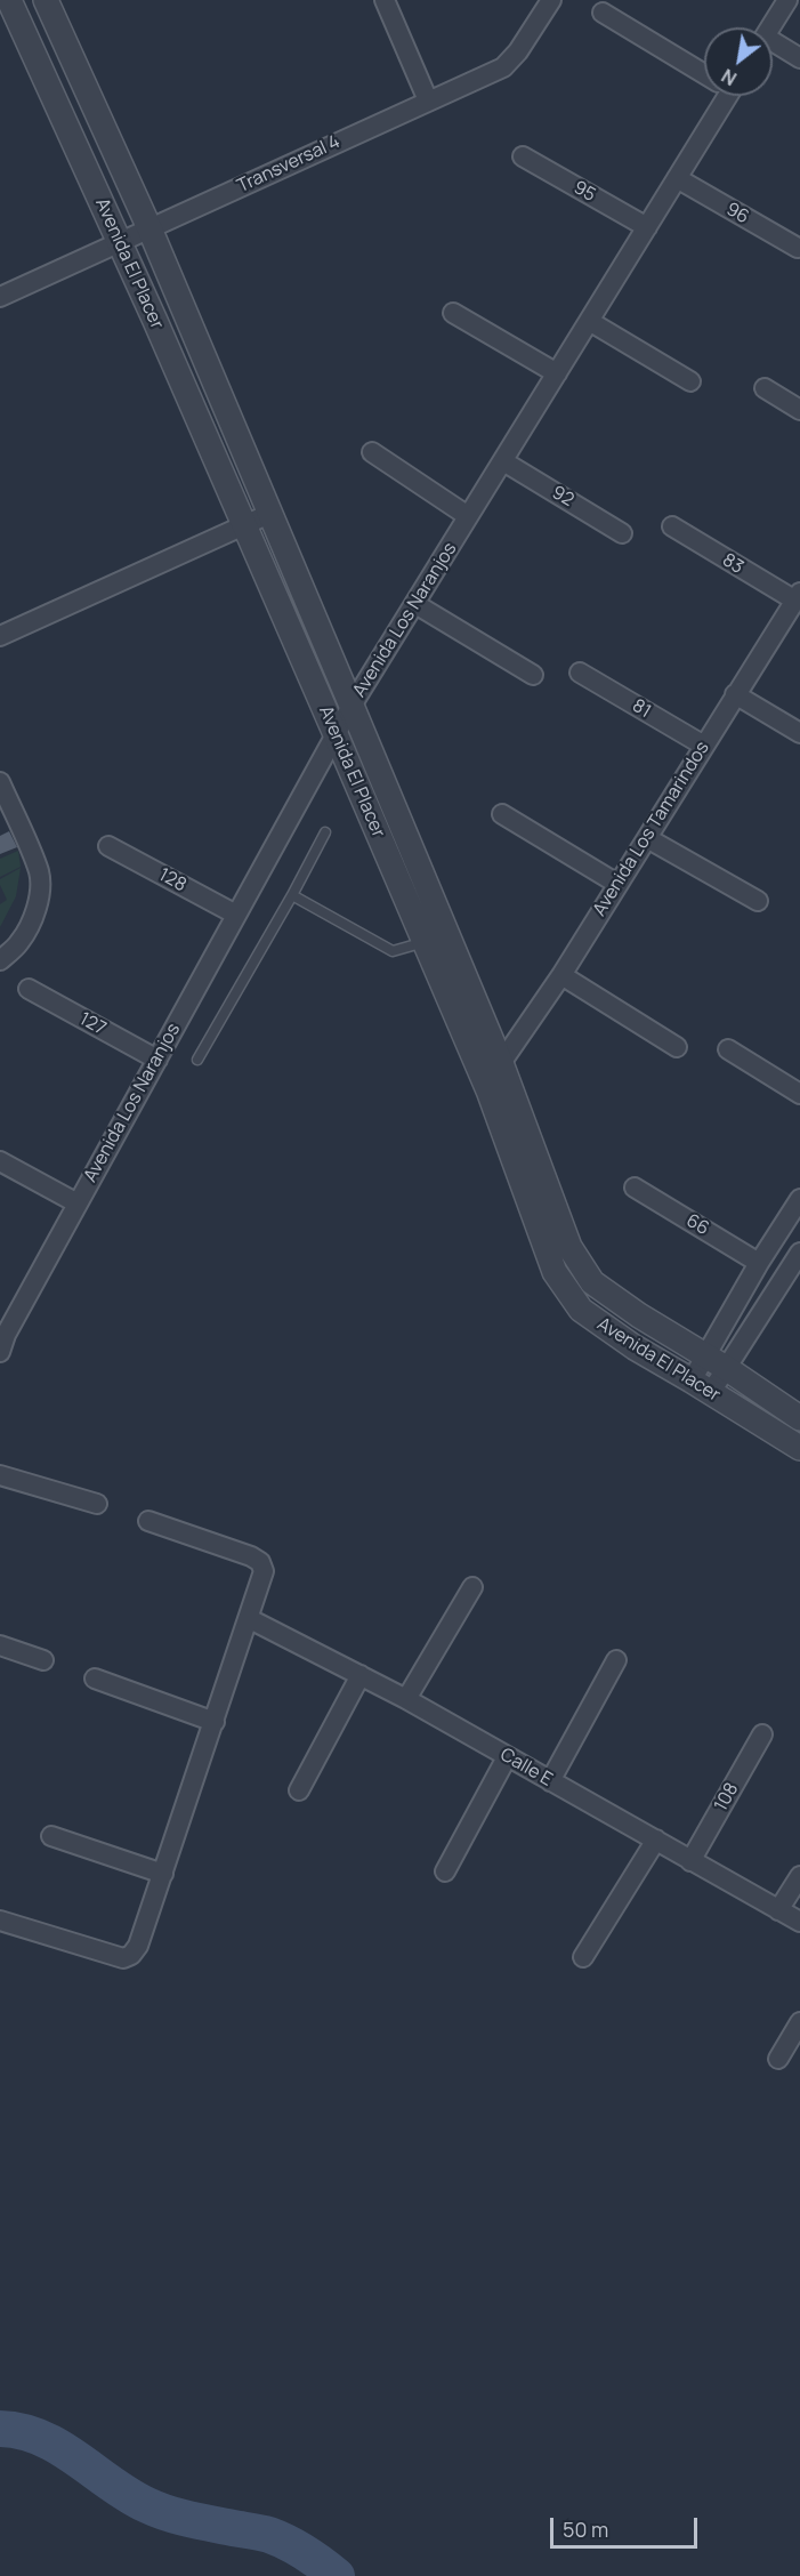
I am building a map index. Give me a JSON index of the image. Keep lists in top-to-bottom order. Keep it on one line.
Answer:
{"streets":{"street":["Transversal 4","95","96","Avenida El Placer","92","83","Avenida Los Naranjos","81","Avenida Los Tamarindos","128","127","66","Calle E","108"]},"crossings":[["Transversal 4","Avenida El Placer"],["95","Avenida Los Naranjos"],["96","Avenida Los Naranjos"],["Avenida El Placer","Avenida Los Naranjos"],["Avenida El Placer","Avenida Los Tamarindos"],["92","Avenida Los Naranjos"],["83","Avenida Los Tamarindos"],["Avenida Los Naranjos","128"],["Avenida Los Naranjos","127"],["81","Avenida Los Tamarindos"],["Calle E","108"]],"scale_bar":"50 m","north":"bottom left"}
